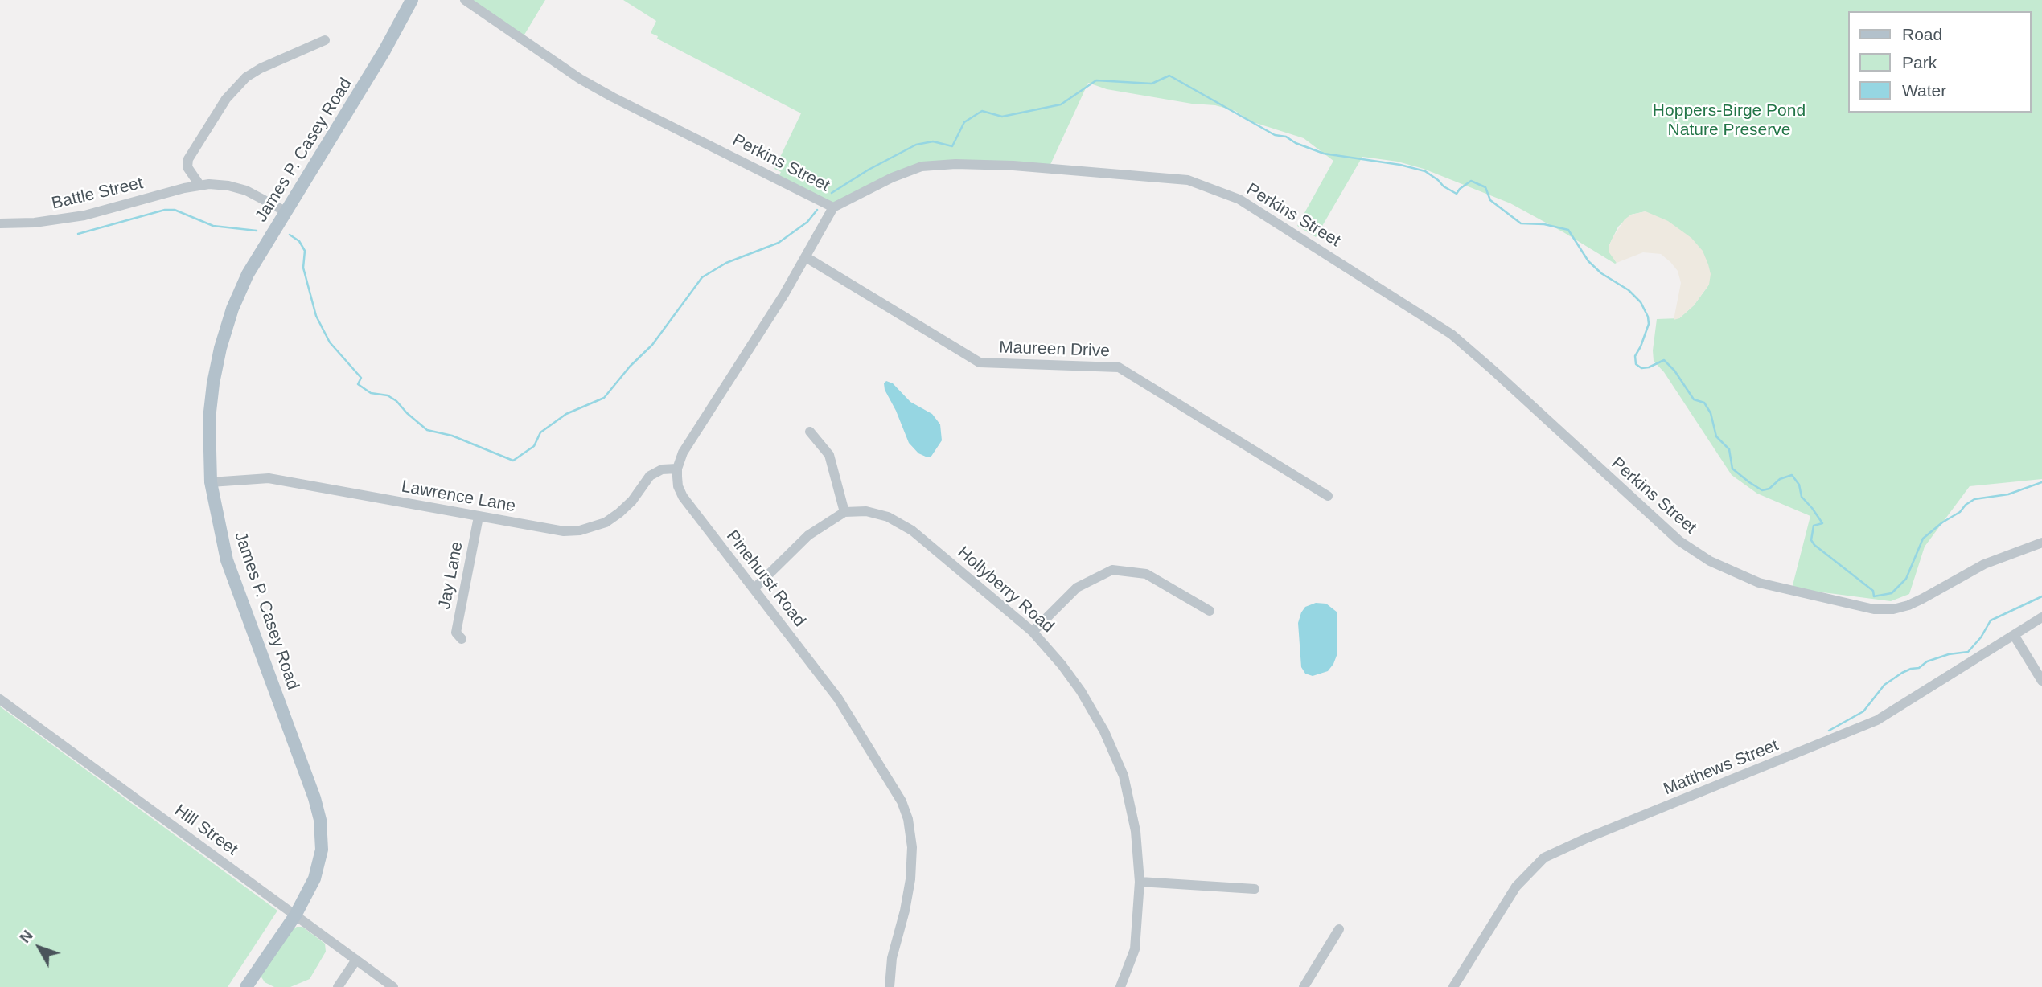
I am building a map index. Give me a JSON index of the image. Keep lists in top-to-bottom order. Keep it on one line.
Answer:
{"streets":{"main road":["James P. Casey Road"],"street":["Perkins Street","Battle Street","Maureen Drive","Lawrence Lane","Jay Lane","Pinehurst Road","Hollyberry Road","Matthews Street","Hill Street"]},"crossings":[["James P. Casey Road","Battle Street"],["James P. Casey Road","Lawrence Lane"],["James P. Casey Road","Hill Street"],["Lawrence Lane","Jay Lane"],["Lawrence Lane","Pinehurst Road"]],"parks":["Hoppers-Birge Pond Nature Preserve"],"legend":["Road","Park","Water"],"north":"top left"}
